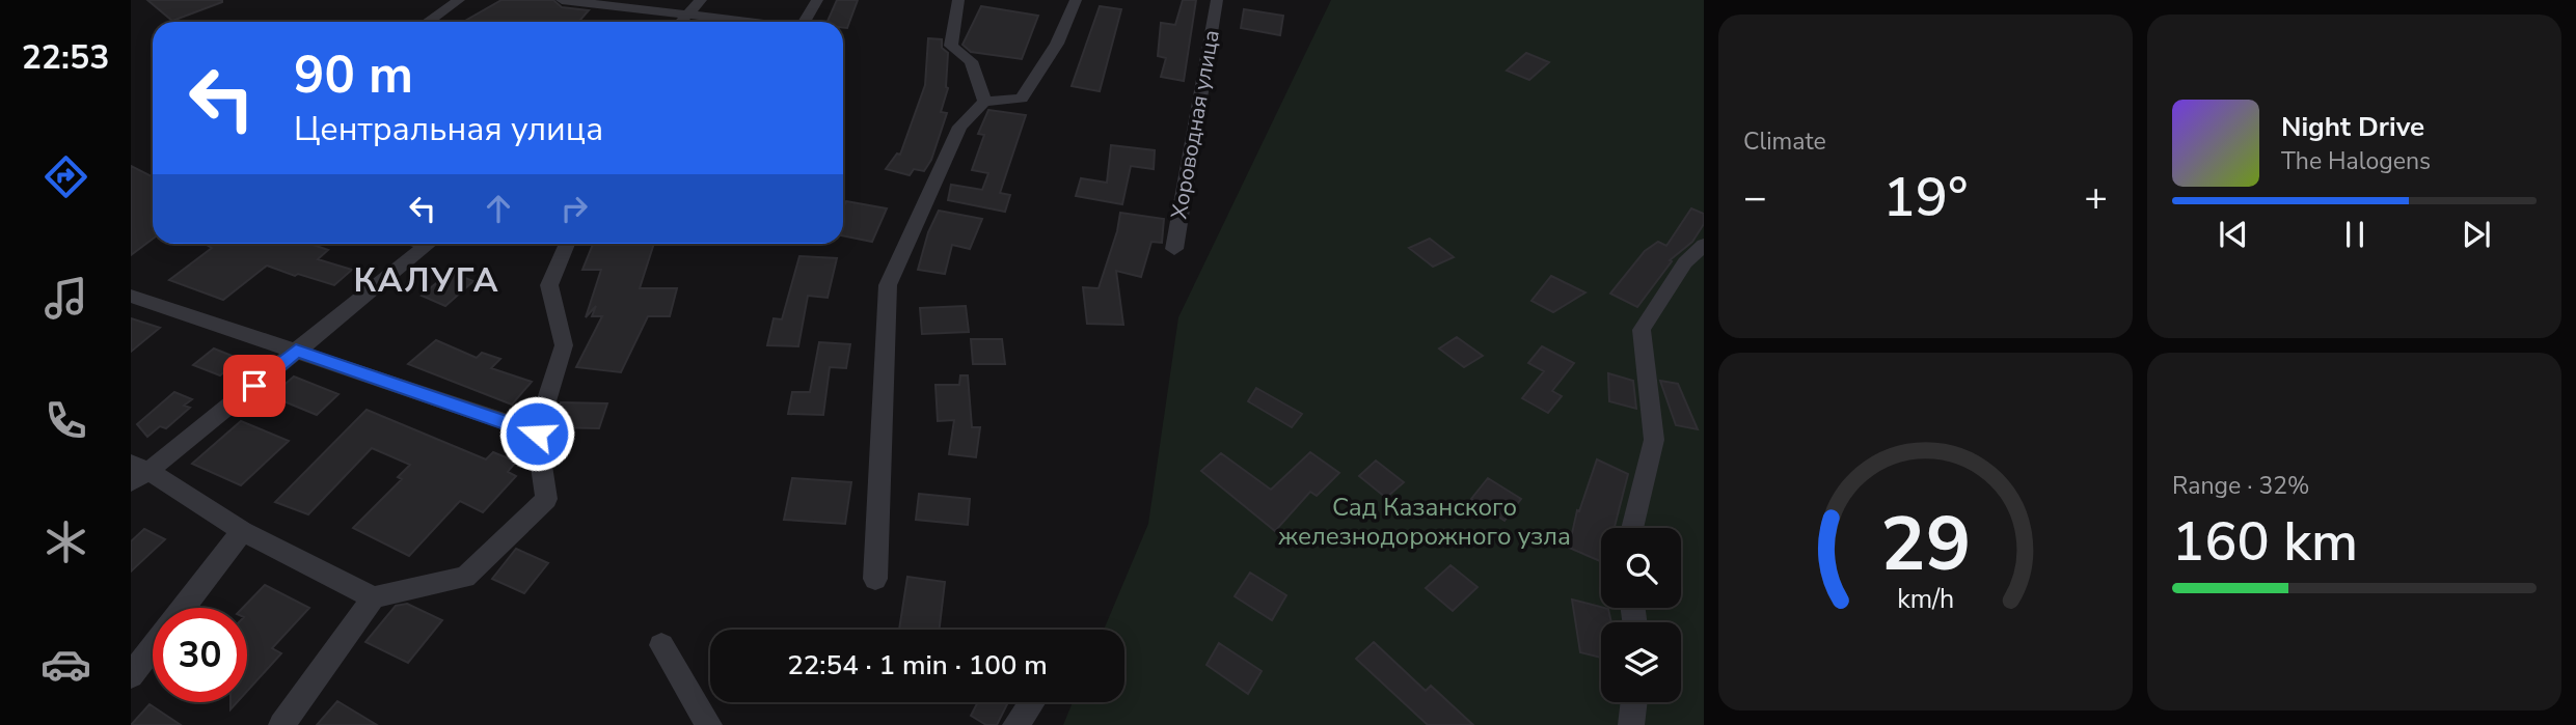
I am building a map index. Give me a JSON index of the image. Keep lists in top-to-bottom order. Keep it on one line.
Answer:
{"streets":{"street":["Хороводная улица"]},"districts":["КАЛУГА"],"parks":["Сад Казанского железнодорожного узла"],"page":{"tabs":"22:53","tile":["Climate",["Range · 32%","160 km"]],"turn":["90 m","Центральная улица"],"song":["Night Drive","The Halogens"],"heat":["−","19°","+"],"limit":"30","trip":"22:54 · 1 min · 100 m","gauge":["29","km/h"]}}
